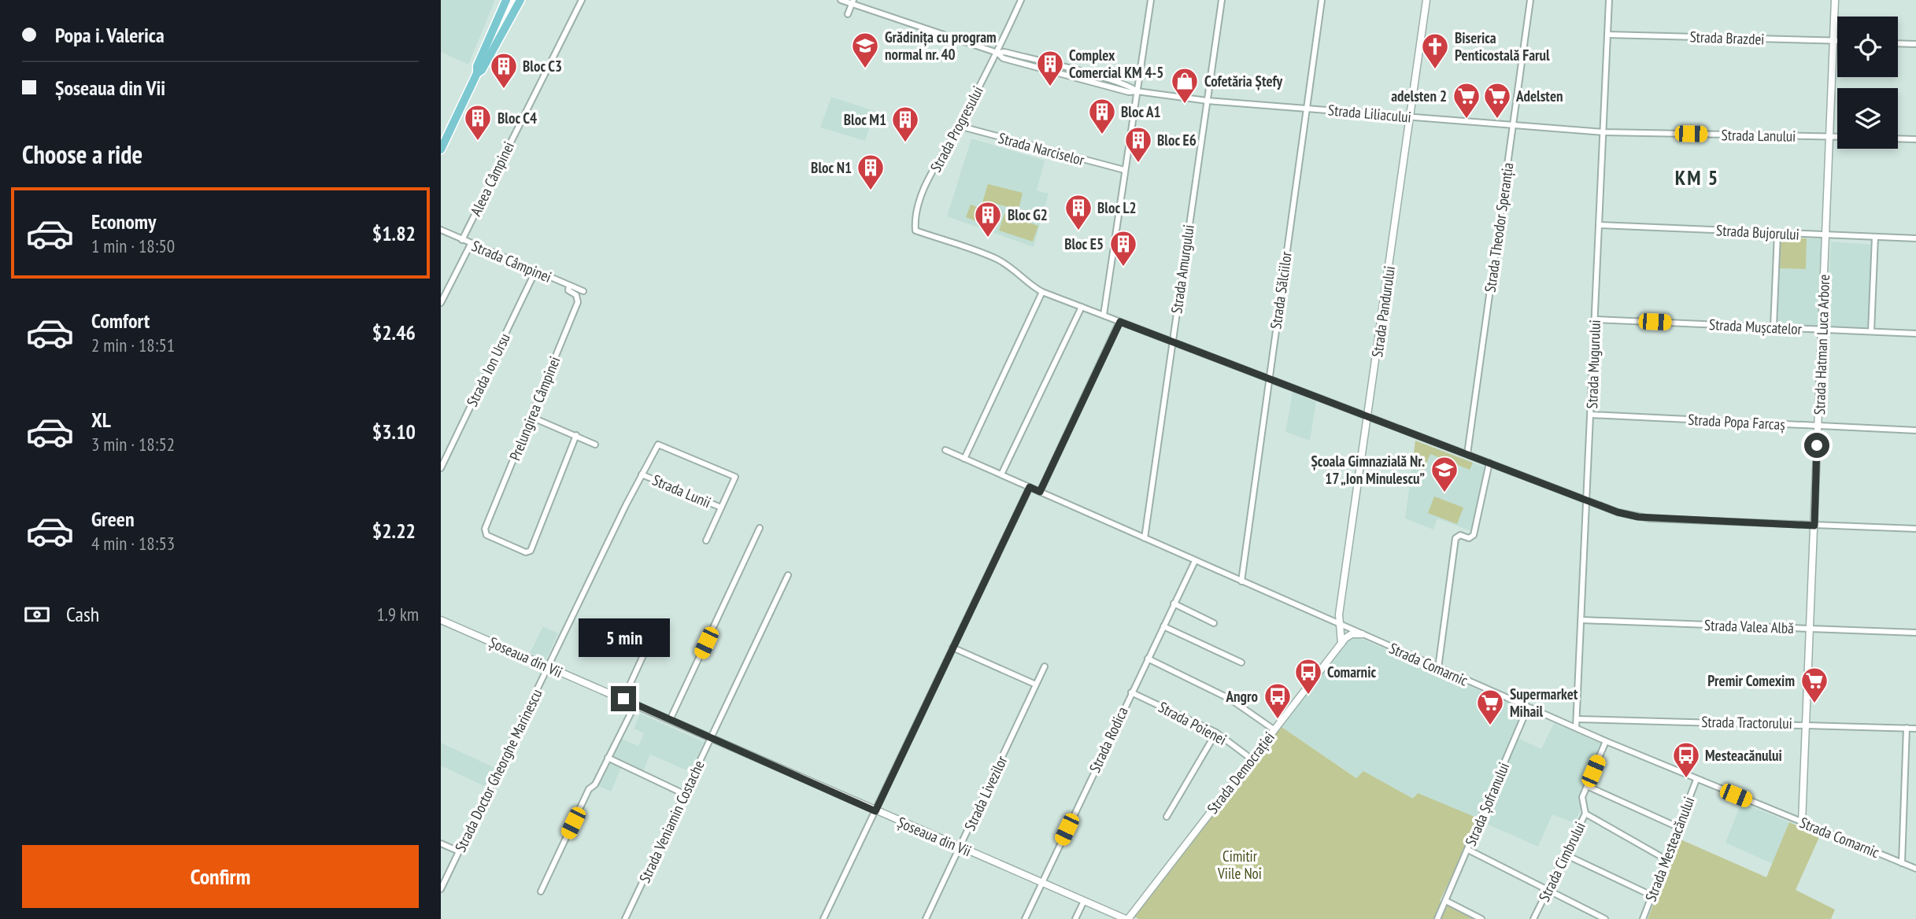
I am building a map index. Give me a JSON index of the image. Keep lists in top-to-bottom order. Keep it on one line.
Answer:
{"streets":{"street":["Strada Brazdei","Strada Liliacului","Strada Progresului","Strada Lanului","Strada Narciselor","Aleea Câmpinei","Strada Theodor Speranția","Strada Bujorului","Strada Câmpinei","Strada Amurgului","Strada Sălciilor","Strada Pandurului","Strada Mușcatelor","Strada Hatman Luca Arbore","Strada Mugurului","Strada Ion Ursu","Prelungirea Câmpinei","Strada Popa Farcaș","Strada Lunii","Strada Valea Albă","Șoseaua din Vii","Strada Comarnic","Strada Tractorului","Strada Poienei","Strada Rodica","Strada Doctor Gheorghe Marinescu","Strada Democrației","Strada Livezilor","Strada Șofranului","Strada Veniamin Costache","Strada Mesteacănului","Strada Cimbrului"]},"crossings":[["Strada Brazdei","Strada Hatman Luca Arbore"],["Strada Brazdei","Strada Mugurului"],["Strada Liliacului","Strada Progresului"],["Strada Liliacului","Strada Lanului"],["Strada Liliacului","Strada Theodor Speranția"],["Strada Liliacului","Strada Amurgului"],["Strada Liliacului","Strada Sălciilor"],["Strada Liliacului","Strada Pandurului"],["Strada Liliacului","Strada Mugurului"],["Strada Progresului","Strada Narciselor"],["Strada Lanului","Strada Hatman Luca Arbore"],["Strada Lanului","Strada Mugurului"],["Aleea Câmpinei","Strada Câmpinei"],["Strada Bujorului","Strada Hatman Luca Arbore"],["Strada Bujorului","Strada Mugurului"],["Strada Câmpinei","Strada Ion Ursu"],["Strada Câmpinei","Prelungirea Câmpinei"],["Strada Amurgului","Strada Comarnic"],["Strada Sălciilor","Strada Comarnic"],["Strada Pandurului","Strada Comarnic"],["Strada Mușcatelor","Strada Hatman Luca Arbore"],["Strada Mușcatelor","Strada Mugurului"],["Strada Hatman Luca Arbore","Strada Popa Farcaș"],["Strada Hatman Luca Arbore","Strada Valea Albă"],["Strada Hatman Luca Arbore","Strada Comarnic"],["Strada Hatman Luca Arbore","Strada Tractorului"],["Strada Mugurului","Strada Popa Farcaș"],["Strada Mugurului","Strada Valea Albă"],["Strada Mugurului","Strada Comarnic"],["Strada Mugurului","Strada Tractorului"],["Strada Lunii","Strada Doctor Gheorghe Marinescu"],["Șoseaua din Vii","Strada Rodica"],["Șoseaua din Vii","Strada Doctor Gheorghe Marinescu"],["Șoseaua din Vii","Strada Democrației"],["Șoseaua din Vii","Strada Livezilor"],["Șoseaua din Vii","Strada Veniamin Costache"],["Strada Comarnic","Strada Rodica"],["Strada Comarnic","Strada Șofranului"],["Strada Comarnic","Strada Mesteacănului"],["Strada Comarnic","Strada Cimbrului"],["Strada Poienei","Strada Rodica"],["Strada Poienei","Strada Democrației"]],"districts":["KM 5"],"parks":["Cimitir Viile Noi"],"places":{"school or university":["Grădinița cu program normal nr. 40","Școala Gimnazială Nr. 17 „Ion Minulescu”"],"church":["Biserica Penticostală Farul"],"building":["Complex Comercial KM 4-5","Bloc C3","Bloc A1","Bloc C4","Bloc M1","Bloc E6","Bloc N1","Bloc L2","Bloc G2","Bloc E5"],"shop":["Cofetăria Ștefy"],"supermarket":["adelsten 2","Adelsten","Premir Comexim","Supermarket Mihail"],"bus stop":["Comarnic","Angro","Mesteacănului"]},"page":{"banner":["Popa i. Valerica","Șoseaua din Vii"],"heading":"Choose a ride","list":[{"name":"Economy","note":"1 min · 18:50","value":"$1.82"},{"name":"Comfort","note":"2 min · 18:51","value":"$2.46"},{"name":"XL","note":"3 min · 18:52","value":"$3.10"},{"name":"Green","note":"4 min · 18:53","value":"$2.22"}],"pay":["Cash","1.9 km"],"bubble":"5 min","buttons":"Confirm"}}
